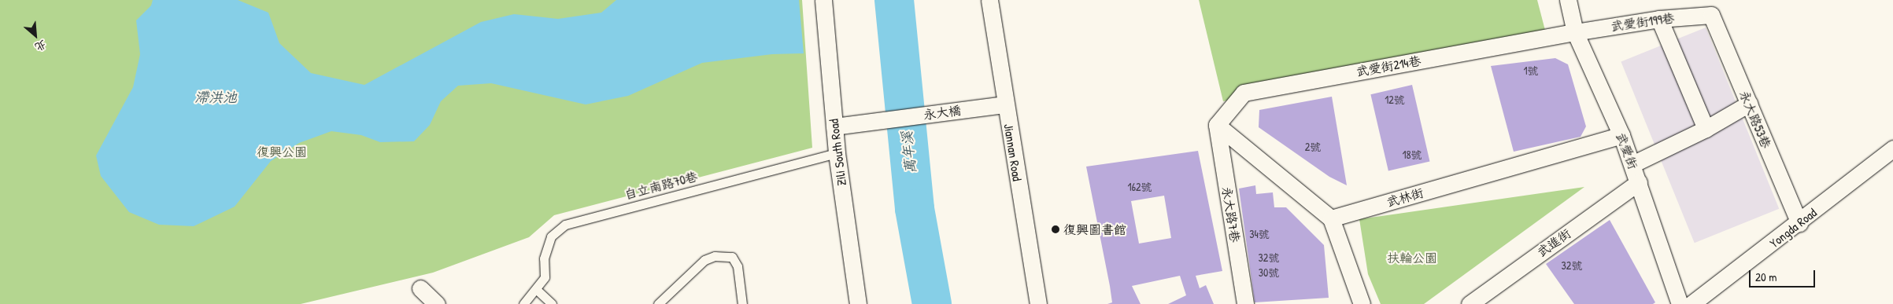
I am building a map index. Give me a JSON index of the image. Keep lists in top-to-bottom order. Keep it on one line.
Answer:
{"streets":{"street":["武愛街199巷","武愛街214巷","永大橋","永大路53巷","武愛街","Zili South Road","Jiannan Road","武林街","永大路7巷","Yongda Road","武進街"],"lane":["自立南路70巷"]},"crossings":[["武愛街199巷","武愛街214巷"],["武愛街199巷","永大路53巷"],["武愛街199巷","武愛街"],["武愛街214巷","武愛街"],["武愛街214巷","永大路7巷"],["永大橋","Zili South Road"],["永大橋","Jiannan Road"],["永大路53巷","Yongda Road"],["武愛街","武林街"],["武愛街","武進街"],["Zili South Road","自立南路70巷"]],"water":["滯洪池","萬年溪"],"parks":["復興公園","扶輪公園"],"places":["復興圖書館"],"house_numbers":["1號","12號","2號","18號","162號","34號","32號","32號","30號"],"scale_bar":"20 m","north":"bottom right"}
